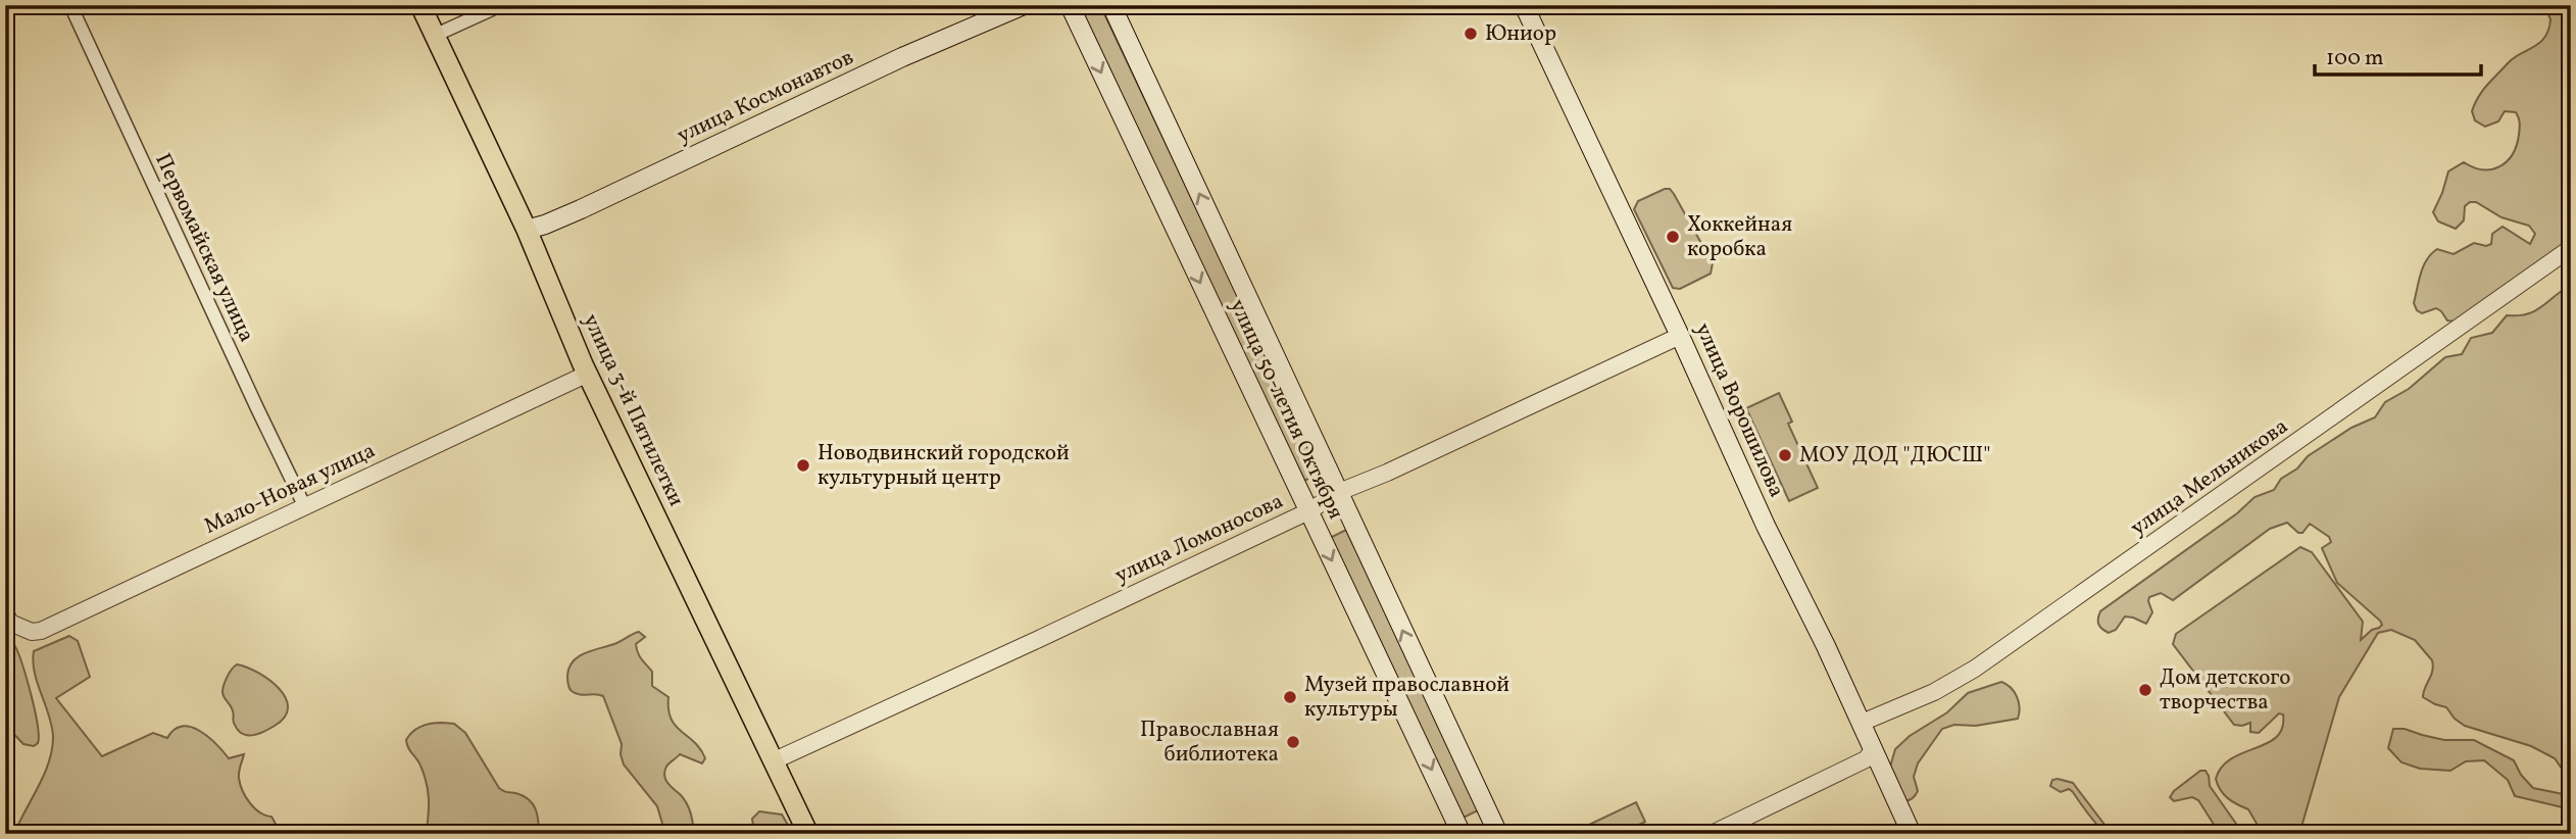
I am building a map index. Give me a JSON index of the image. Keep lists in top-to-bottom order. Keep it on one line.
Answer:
{"streets":{"main road":["улица Космонавтов","улица 50-летия Октября","улица 3-й Пятилетки","улица Ворошилова"],"street":["Первомайская улица","улица Мельникова","Мало-Новая улица","улица Ломоносова"]},"crossings":[["улица Космонавтов","улица 3-й Пятилетки"],["Первомайская улица","Мало-Новая улица"],["улица 50-летия Октября","улица Ломоносова"],["улица 3-й Пятилетки","Мало-Новая улица"],["улица 3-й Пятилетки","улица Ломоносова"],["улица Ворошилова","улица Мельникова"],["улица Ворошилова","улица Ломоносова"]],"places":["Юниор","Хоккейная коробка","МОУ ДОД \"ДЮСШ\"","Новодвинский городской культурный центр","Дом детского творчества","Музей православной культуры","Православная библиотека"],"scale_bar":"100 m"}
